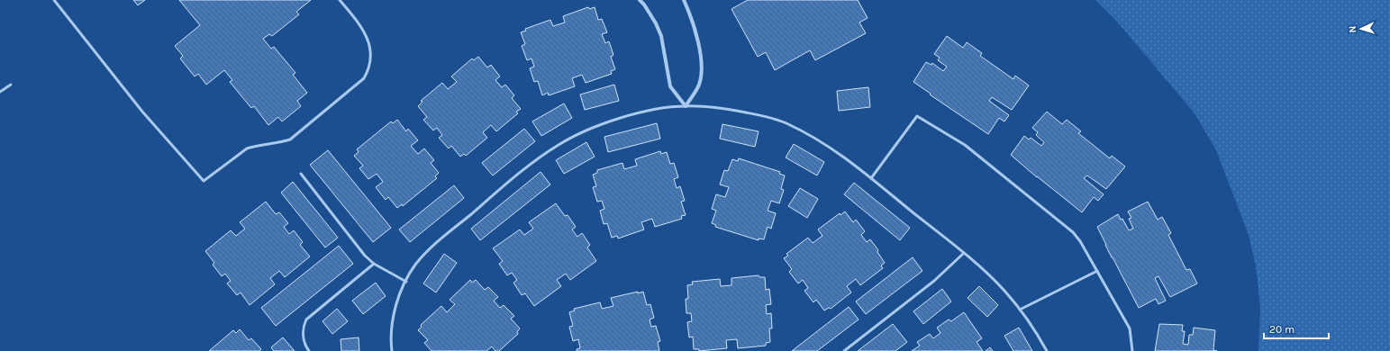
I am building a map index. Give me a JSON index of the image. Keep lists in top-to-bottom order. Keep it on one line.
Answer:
{"scale_bar":"20 m","north":"left"}
